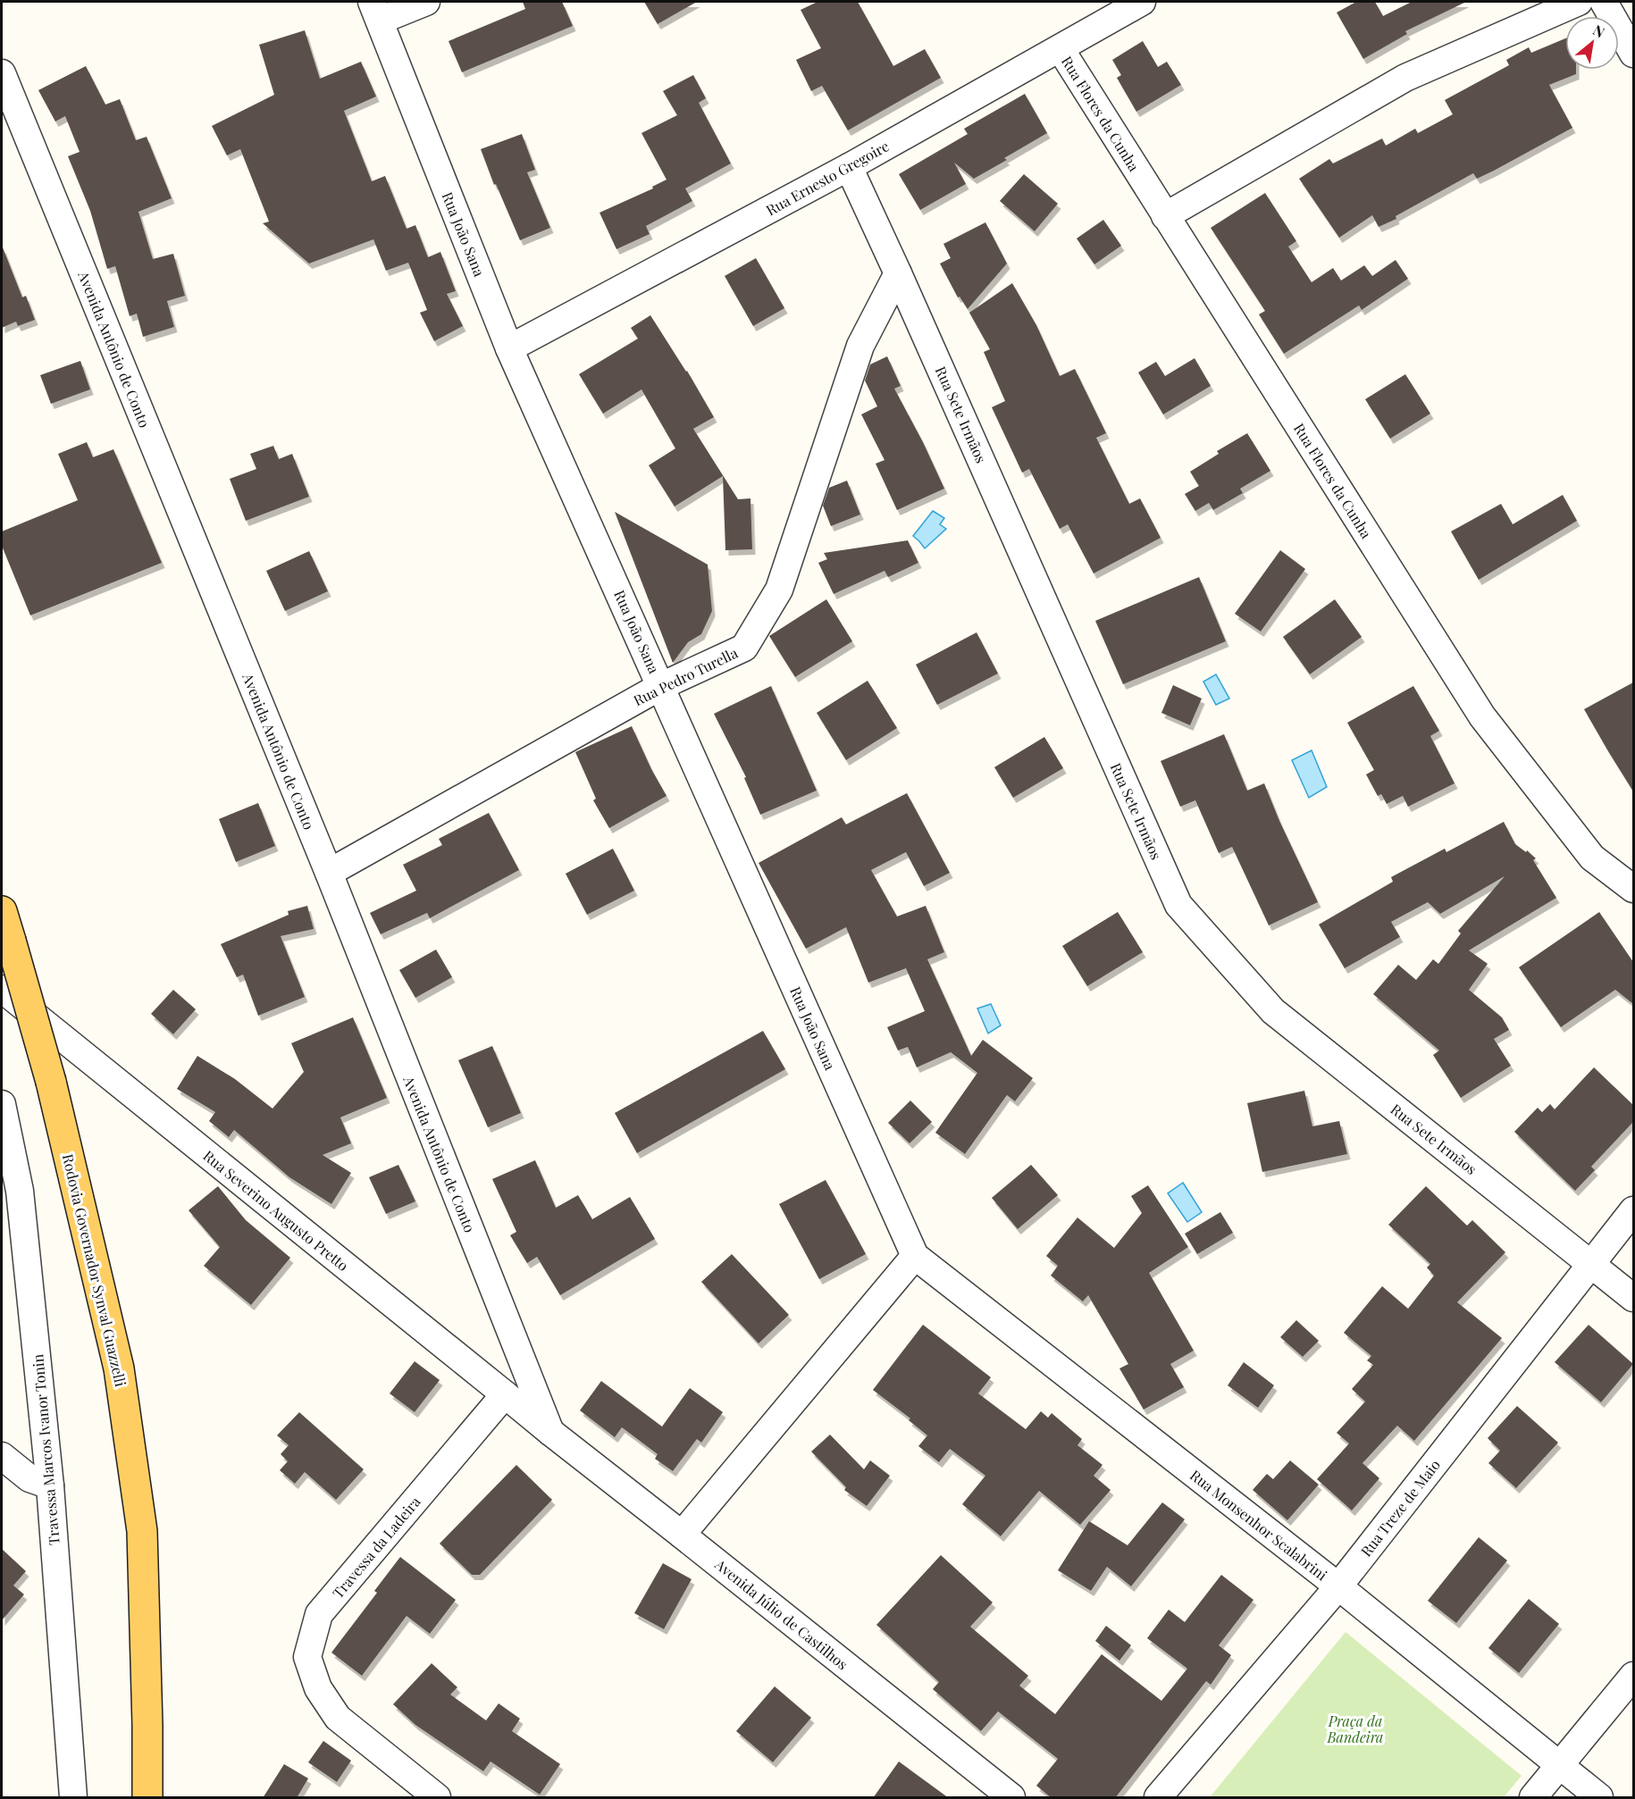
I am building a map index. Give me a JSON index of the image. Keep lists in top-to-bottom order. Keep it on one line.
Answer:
{"streets":{"main road":["Rodovia Governador Synval Guazzelli"],"street":["Rua Flores da Cunha","Rua Ernesto Gregoire","Rua João Sana","Avenida Antônio de Conto","Rua Sete Irmãos","Rua Pedro Turella","Rua Severino Augusto Pretto","Travessa Marcos Ivanor Tonin","Rua Treze de Maio","Rua Monsenhor Scalabrini","Travessa da Ladeira","Avenida Júlio de Castilhos"]},"crossings":[["Rua Flores da Cunha","Rua Ernesto Gregoire"],["Rua Ernesto Gregoire","Rua João Sana"],["Rua Ernesto Gregoire","Rua Sete Irmãos"],["Rua João Sana","Rua Pedro Turella"],["Rua João Sana","Rua Monsenhor Scalabrini"],["Avenida Antônio de Conto","Rua Pedro Turella"],["Avenida Antônio de Conto","Rua Severino Augusto Pretto"],["Avenida Antônio de Conto","Avenida Júlio de Castilhos"],["Rua Sete Irmãos","Rua Pedro Turella"],["Rua Sete Irmãos","Rua Treze de Maio"],["Rua Severino Augusto Pretto","Travessa da Ladeira"],["Rua Severino Augusto Pretto","Avenida Júlio de Castilhos"],["Rua Treze de Maio","Rua Monsenhor Scalabrini"]],"parks":["Praça da Bandeira"],"north":"top right"}
